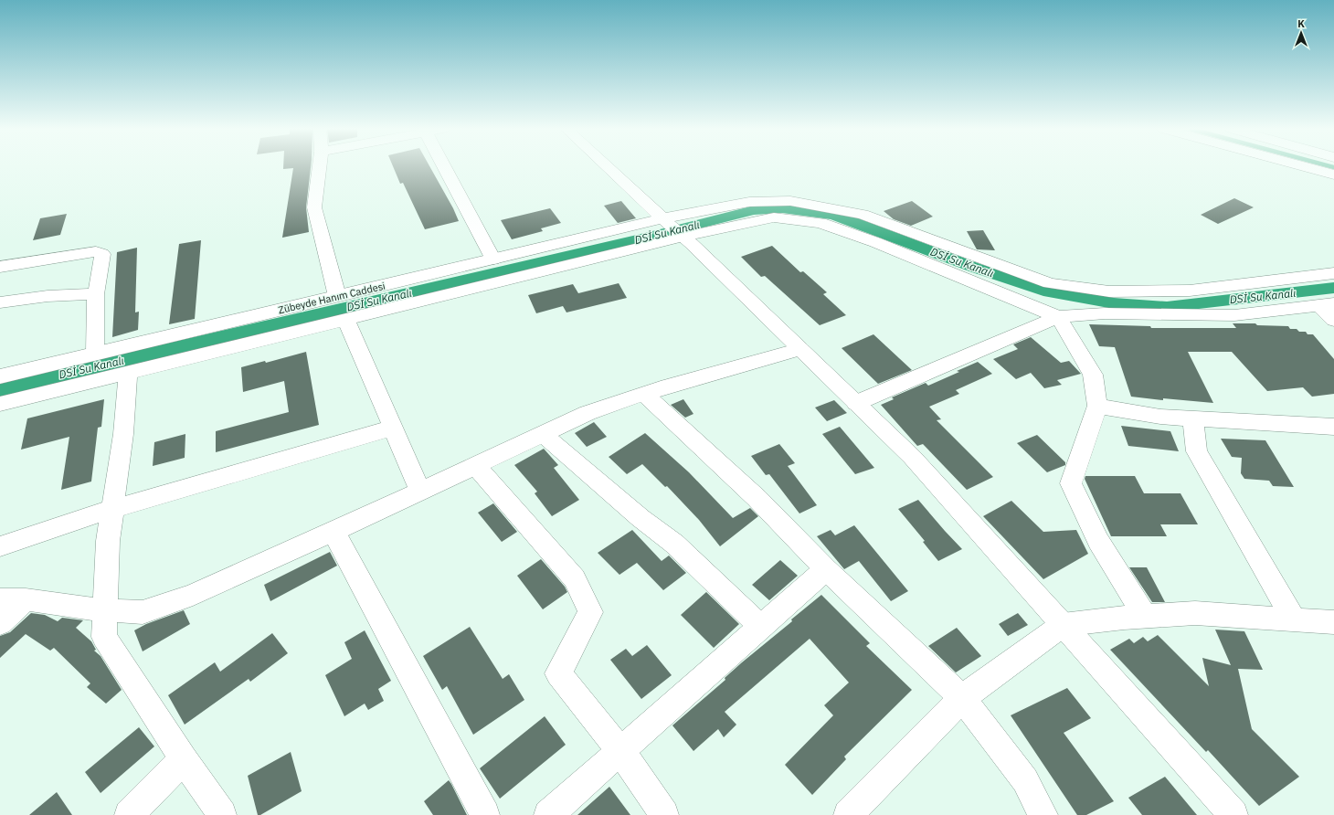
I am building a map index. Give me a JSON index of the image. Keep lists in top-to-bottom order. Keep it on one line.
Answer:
{"streets":{"street":["Zübeyde Hanım Caddesi"]},"water":["DSİ Su Kanalı"],"north":"top"}
